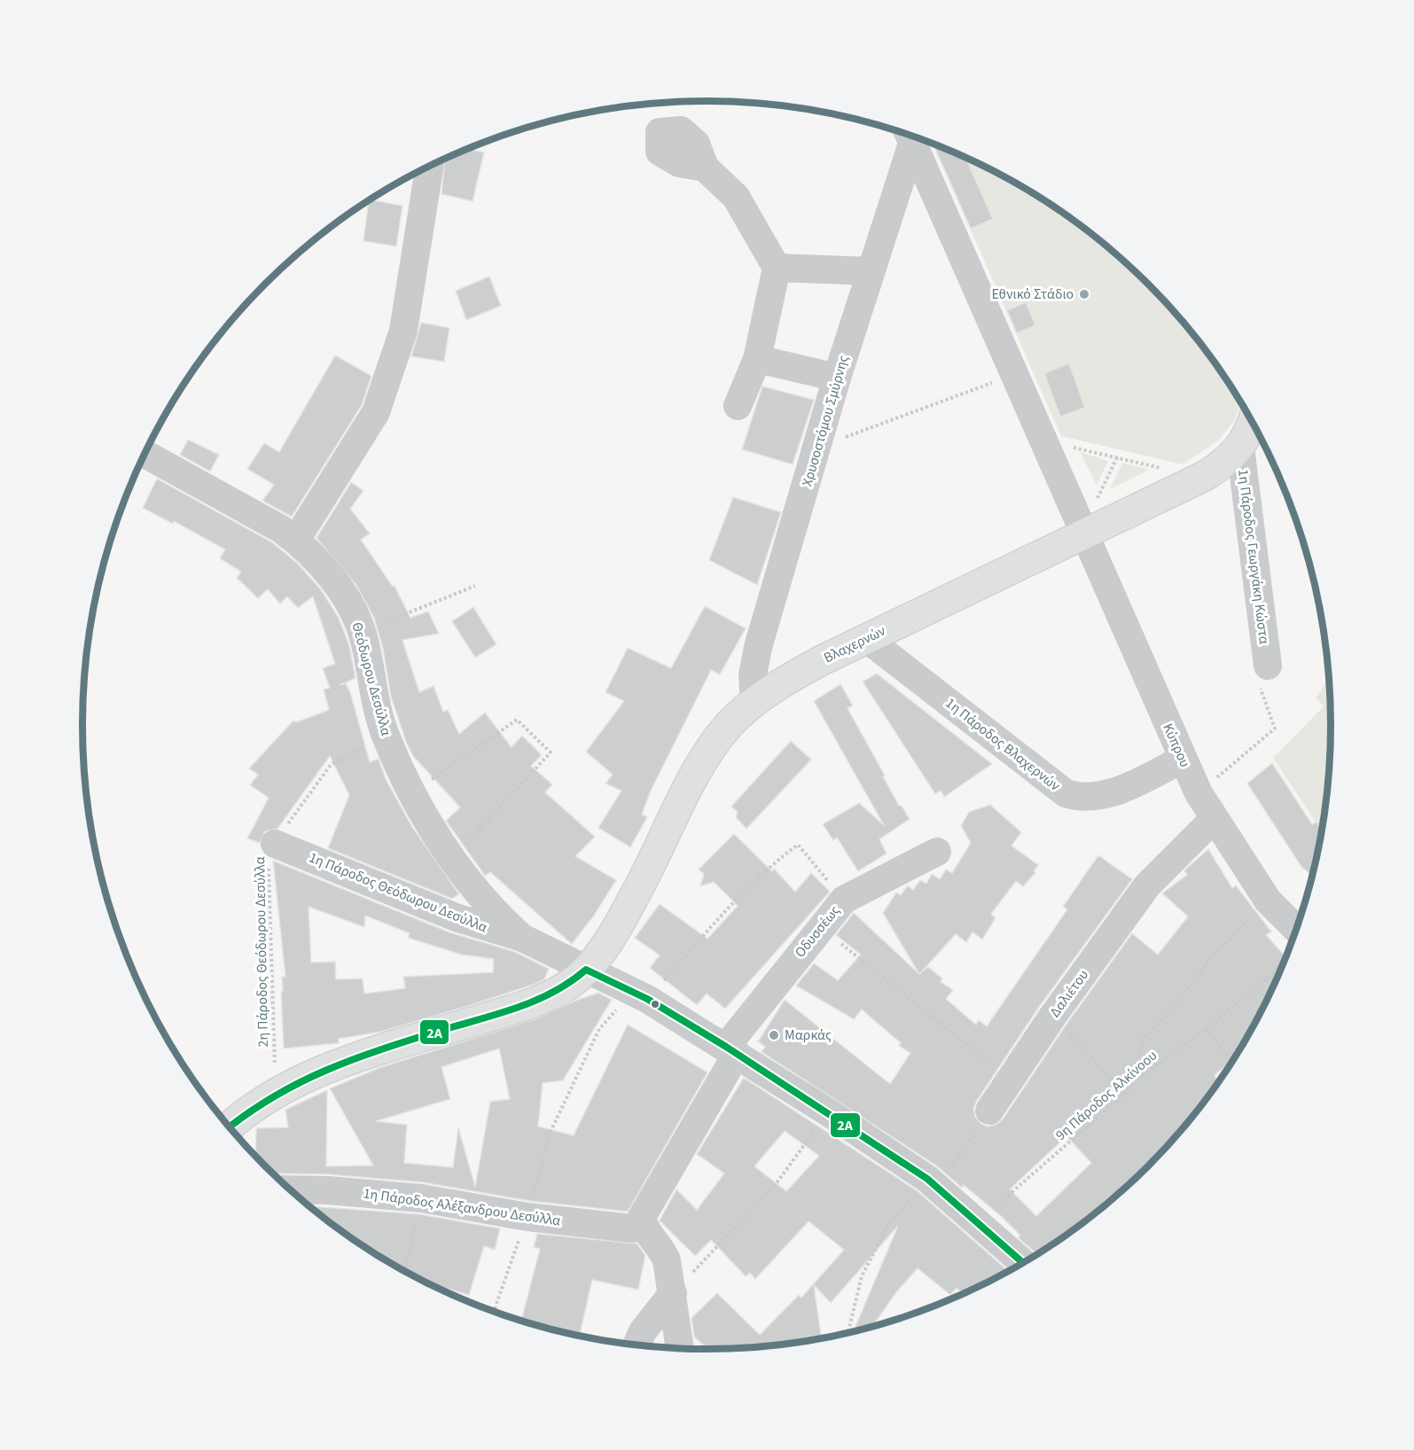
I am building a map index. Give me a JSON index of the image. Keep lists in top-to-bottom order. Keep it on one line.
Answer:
{"streets":{"main road":["Βλαχερνών"],"street":["Χρυσοστόμου Σμύρνης","1η Πάροδος Γεωργάκη Κώστα","Θεόδωρου Δεσύλλα","1η Πάροδος Βλαχερνών","Κύπρου","1η Πάροδος Θεόδωρου Δεσύλλα","Οδυσσέως","Δαλιέτου","1η Πάροδος Αλέξανδρου Δεσύλλα"],"path":["2η Πάροδος Θεόδωρου Δεσύλλα","9η Πάροδος Αλκίνοου"]},"crossings":[["Χρυσοστόμου Σμύρνης","Βλαχερνών"],["Χρυσοστόμου Σμύρνης","Κύπρου"],["1η Πάροδος Γεωργάκη Κώστα","Βλαχερνών"],["Βλαχερνών","Θεόδωρου Δεσύλλα"],["Βλαχερνών","1η Πάροδος Βλαχερνών"],["Βλαχερνών","Κύπρου"],["Βλαχερνών","2η Πάροδος Θεόδωρου Δεσύλλα"],["Θεόδωρου Δεσύλλα","1η Πάροδος Θεόδωρου Δεσύλλα"],["Θεόδωρου Δεσύλλα","Οδυσσέως"],["Θεόδωρου Δεσύλλα","2η Πάροδος Θεόδωρου Δεσύλλα"],["1η Πάροδος Βλαχερνών","Κύπρου"],["Κύπρου","Δαλιέτου"],["1η Πάροδος Θεόδωρου Δεσύλλα","2η Πάροδος Θεόδωρου Δεσύλλα"],["Οδυσσέως","1η Πάροδος Αλέξανδρου Δεσύλλα"]],"places":["Εθνικό Στάδιο","Μαρκάς"],"lines":["transit line 2Α"]}
